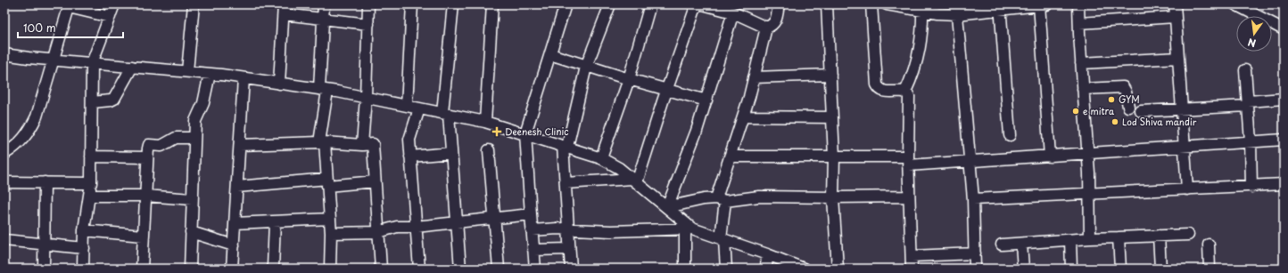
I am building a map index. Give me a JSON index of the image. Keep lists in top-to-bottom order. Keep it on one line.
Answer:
{"places":{"other":["GYM","e mitra","Lod Shiva mandir"],"health":["Deenesh Clinic"]},"scale_bar":"100 m","north":"bottom"}
